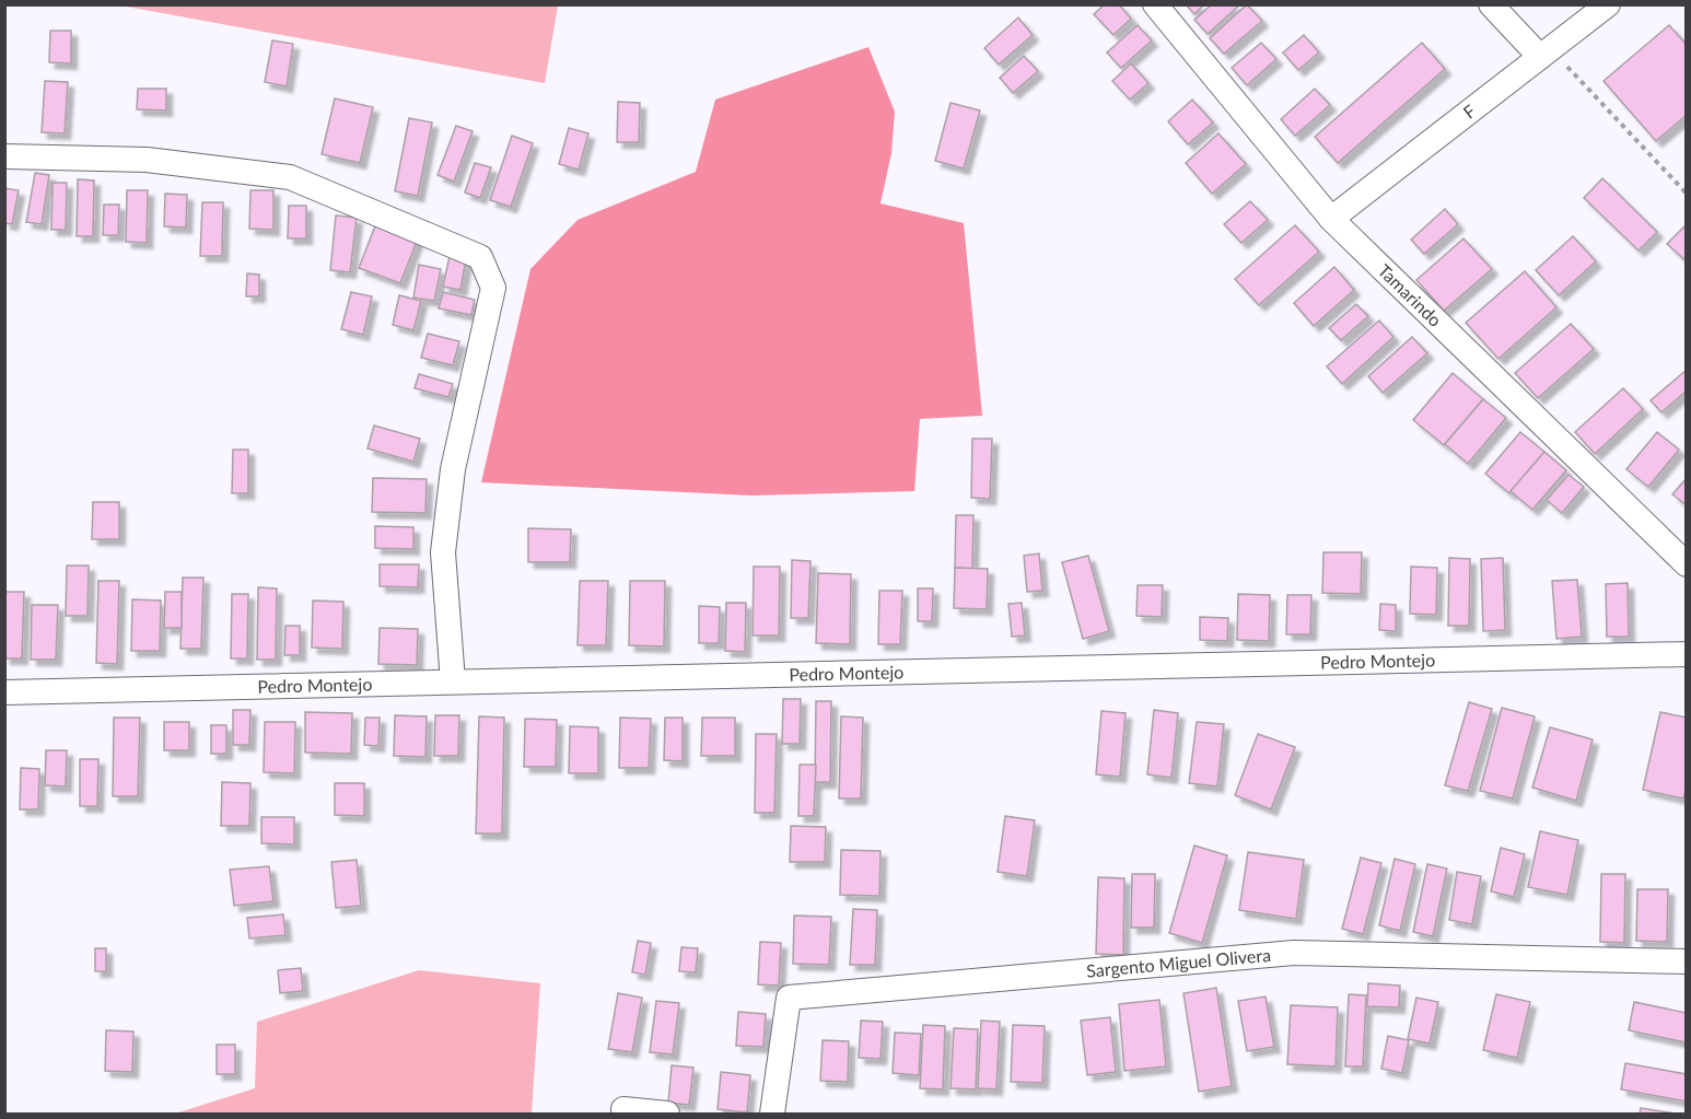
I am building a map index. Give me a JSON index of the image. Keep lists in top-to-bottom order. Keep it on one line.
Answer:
{"streets":{"street":["F","Tamarindo","Pedro Montejo","Sargento Miguel Olivera"]},"crossings":[["F","Tamarindo"]]}
